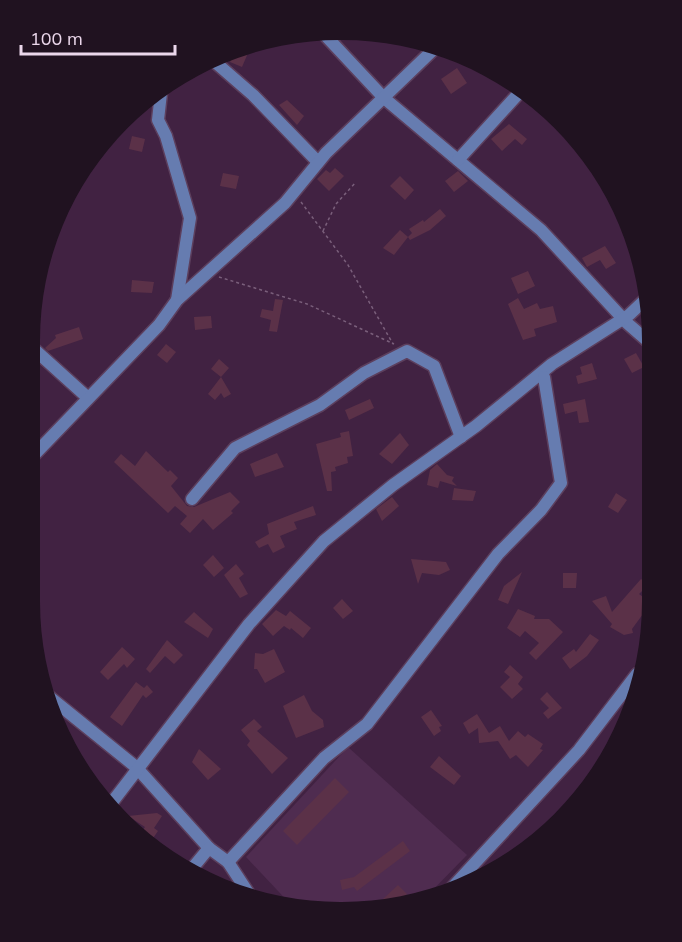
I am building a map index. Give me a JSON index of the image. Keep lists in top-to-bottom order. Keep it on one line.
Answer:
{"scale_bar":"100 m"}
